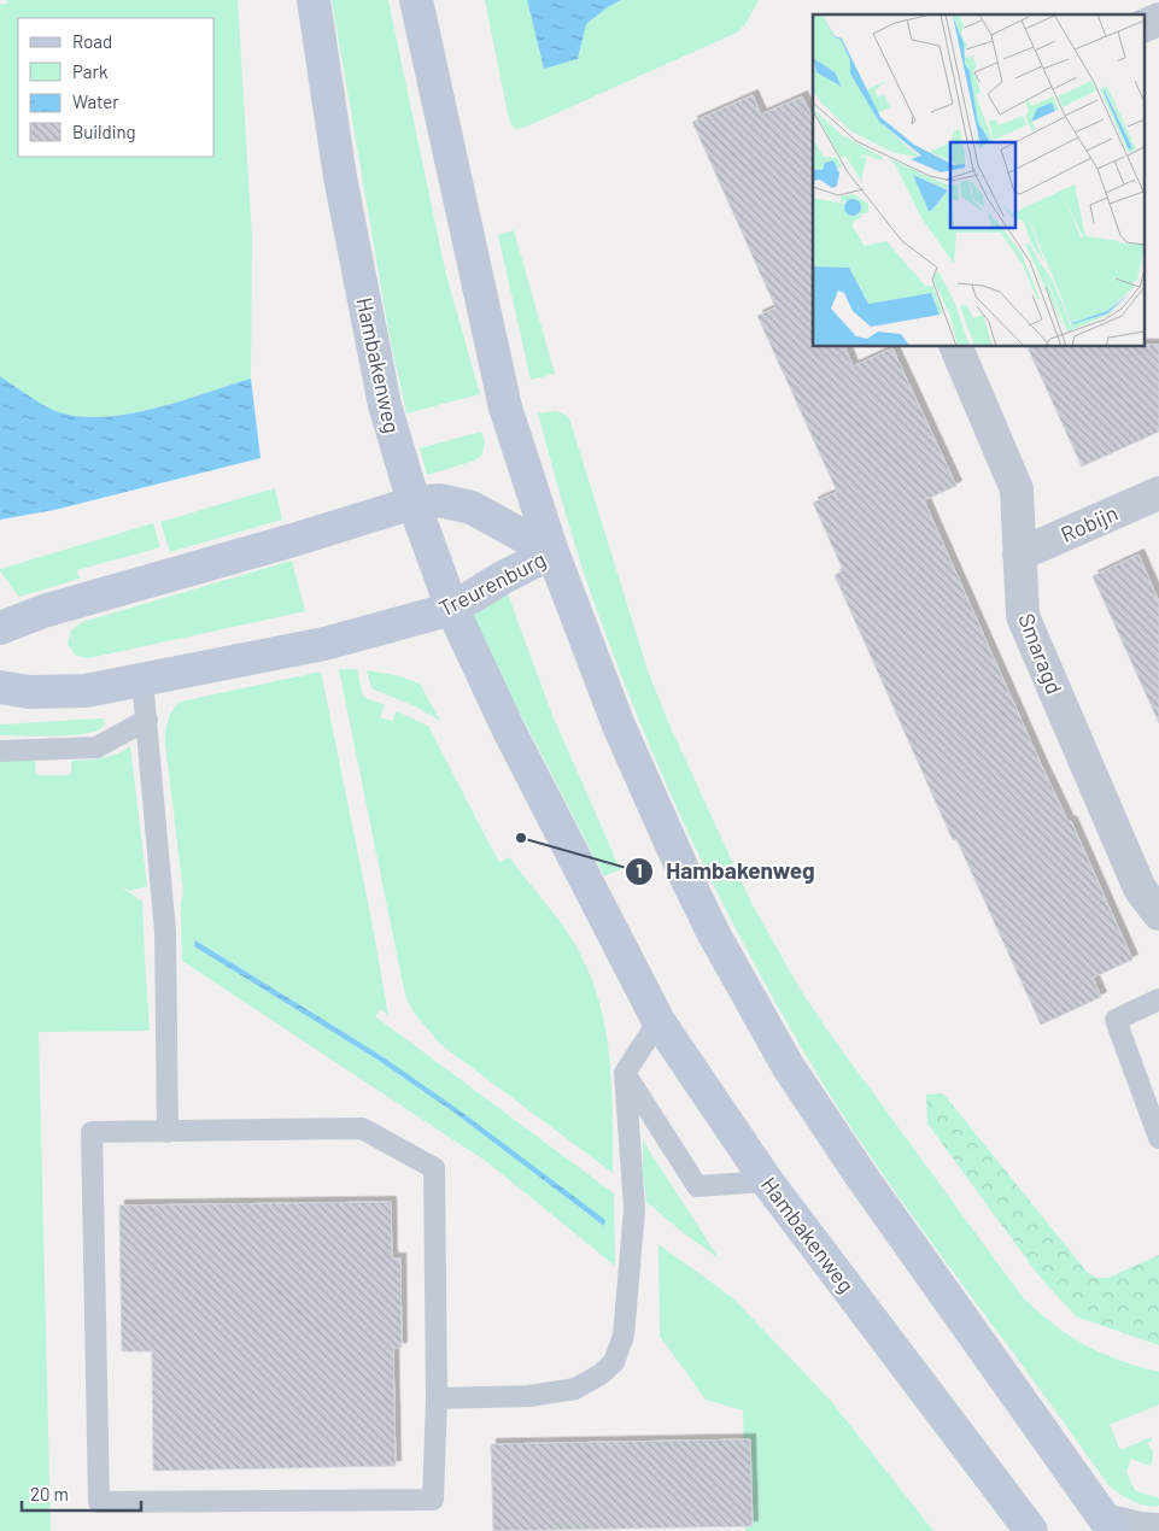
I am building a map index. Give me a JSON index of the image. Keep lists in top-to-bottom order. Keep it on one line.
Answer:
{"streets":{"main road":["Hambakenweg","Treurenburg"],"street":["Robijn","Smaragd"]},"crossings":[["Hambakenweg","Treurenburg"],["Robijn","Smaragd"]],"places":["Hambakenweg"],"legend":["Road","Park","Water","Building"],"scale_bar":"20 m"}
